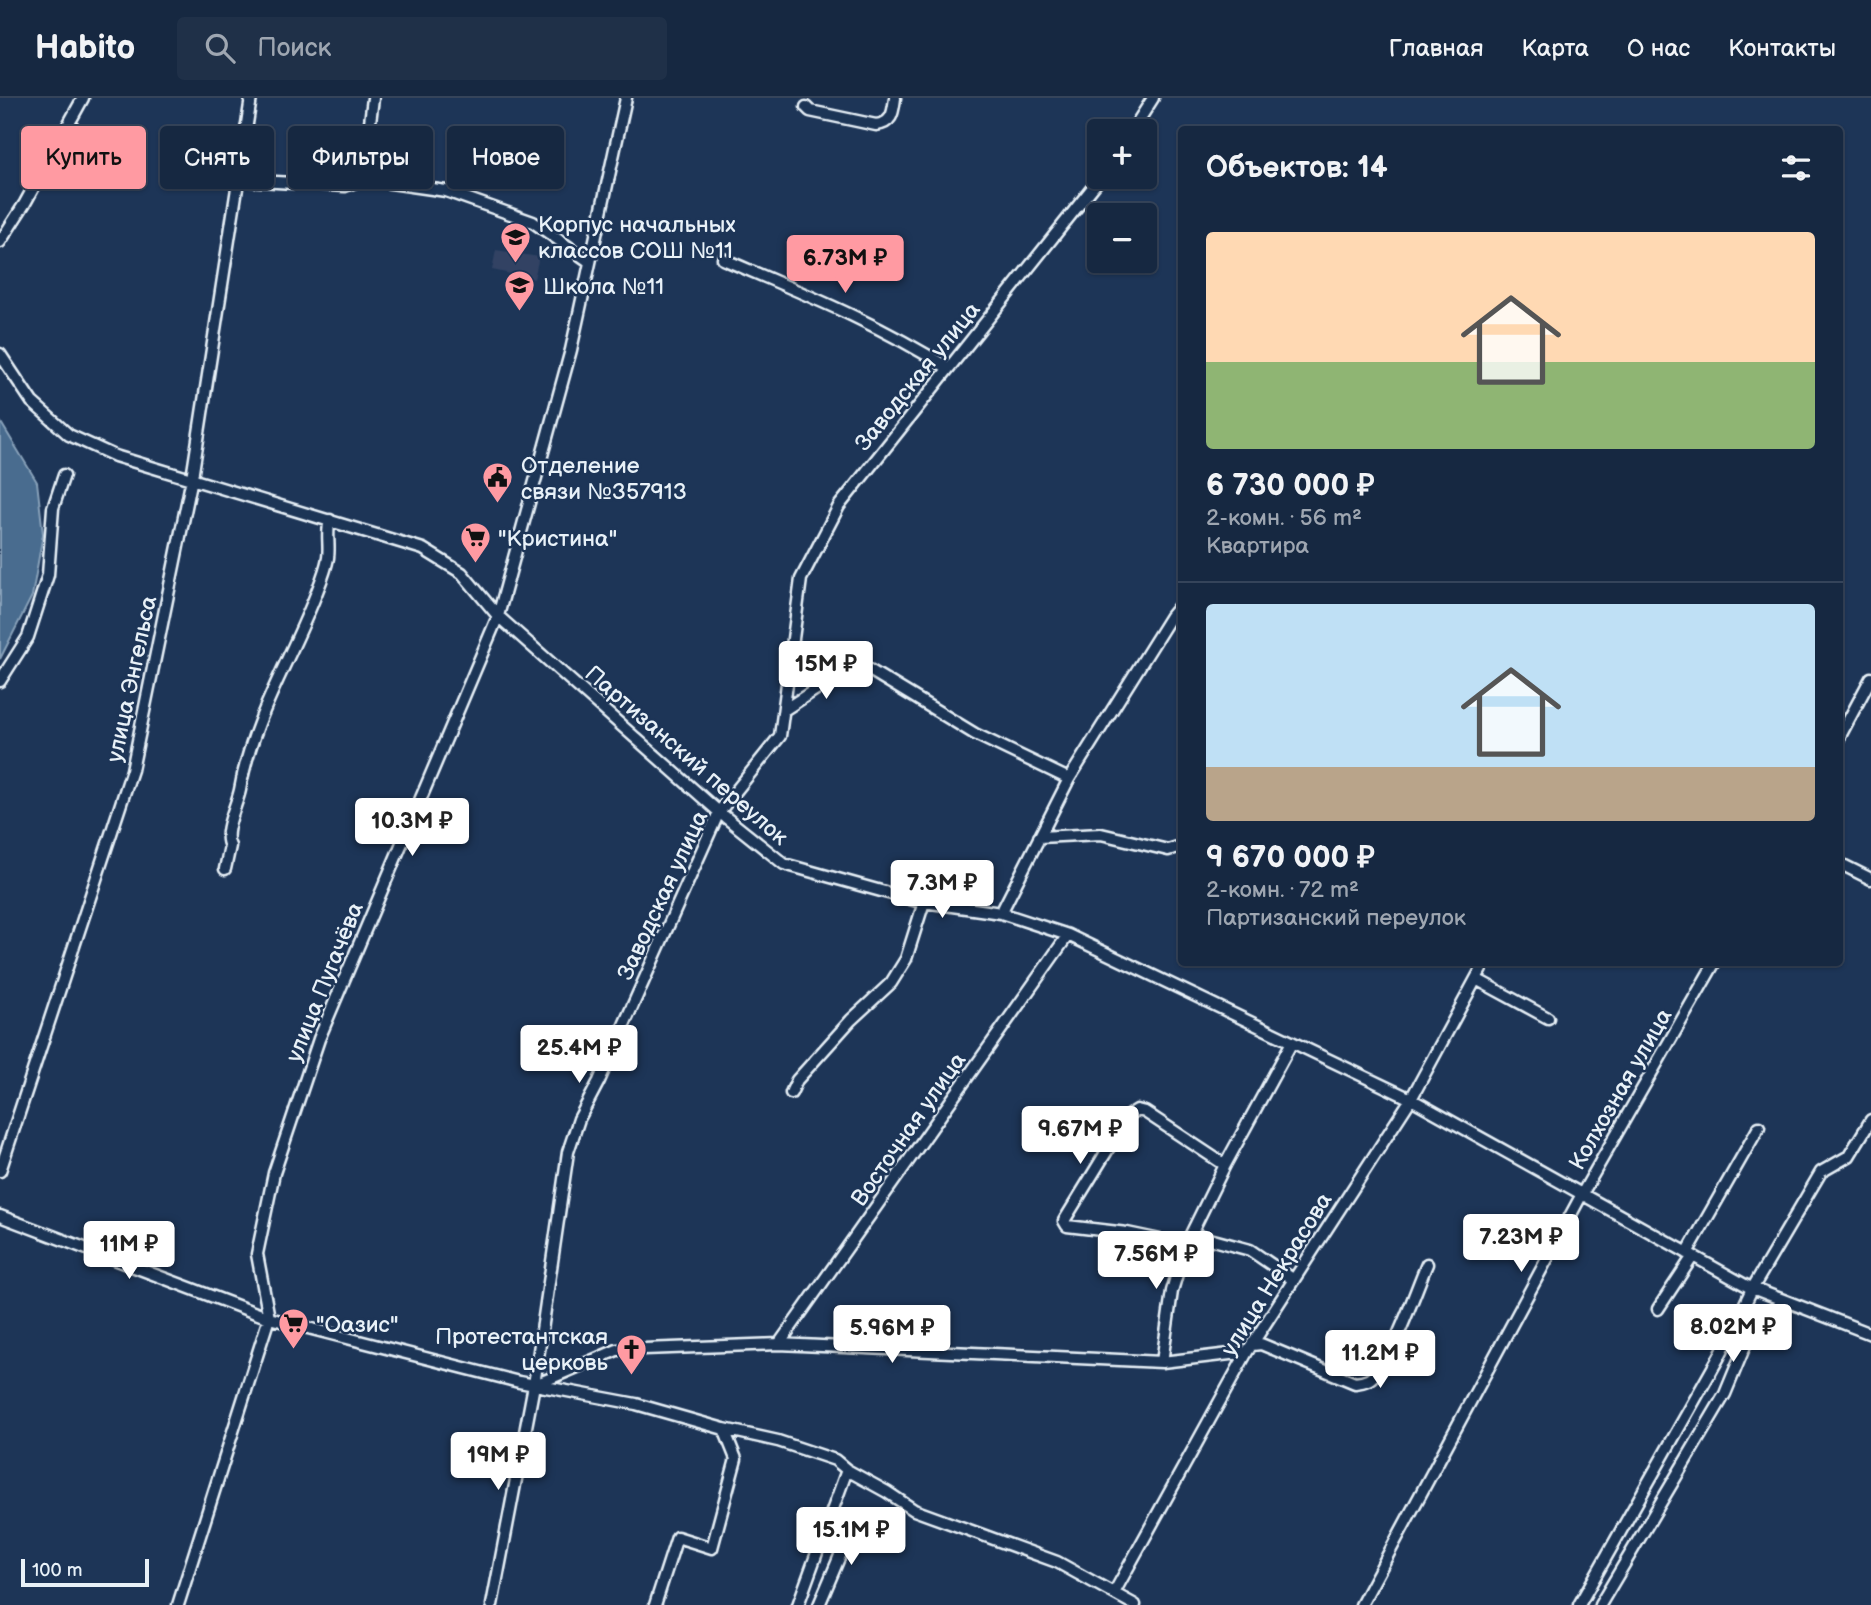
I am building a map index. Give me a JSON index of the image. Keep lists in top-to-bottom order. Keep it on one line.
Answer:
{"streets":{"street":["Заводская улица","улица Энгельса","Партизанский переулок","улица Пугачёва","Колхозная улица","Восточная улица","улица Некрасова"]},"crossings":[["Заводская улица","Партизанский переулок"],["улица Энгельса","Партизанский переулок"],["Партизанский переулок","улица Пугачёва"],["Партизанский переулок","Колхозная улица"],["Партизанский переулок","Восточная улица"],["Партизанский переулок","улица Некрасова"]],"places":{"school or university":["Корпус начальных классов СОШ №11","Школа №11"],"public building":["Отделение связи №357913"],"supermarket":["\"Кристина\"","\"Оазис\""],"church":["Протестантская церковь"]},"scale_bar":"100 m","page":{"header":"Habito","search":"Поиск","nav":["Главная","Карта","О нас","Контакты"],"map_buttons":["+","−"],"chip":["Купить","Снять","Фильтры","Новое"],"heading":"Объектов: 14","list":[{"name":"6 730 000 ₽","note":"2-комн. · 56 m² · Квартира"},{"name":"9 670 000 ₽","note":"2-комн. · 72 m² · Партизанский переулок"}],"price":["6.73M ₽","15M ₽","10.3M ₽","7.3M ₽","25.4M ₽","9.67M ₽","7.23M ₽","11M ₽","7.56M ₽","8.02M ₽","5.96M ₽","11.2M ₽","19M ₽","15.1M ₽"],"scale":"100 m"}}
